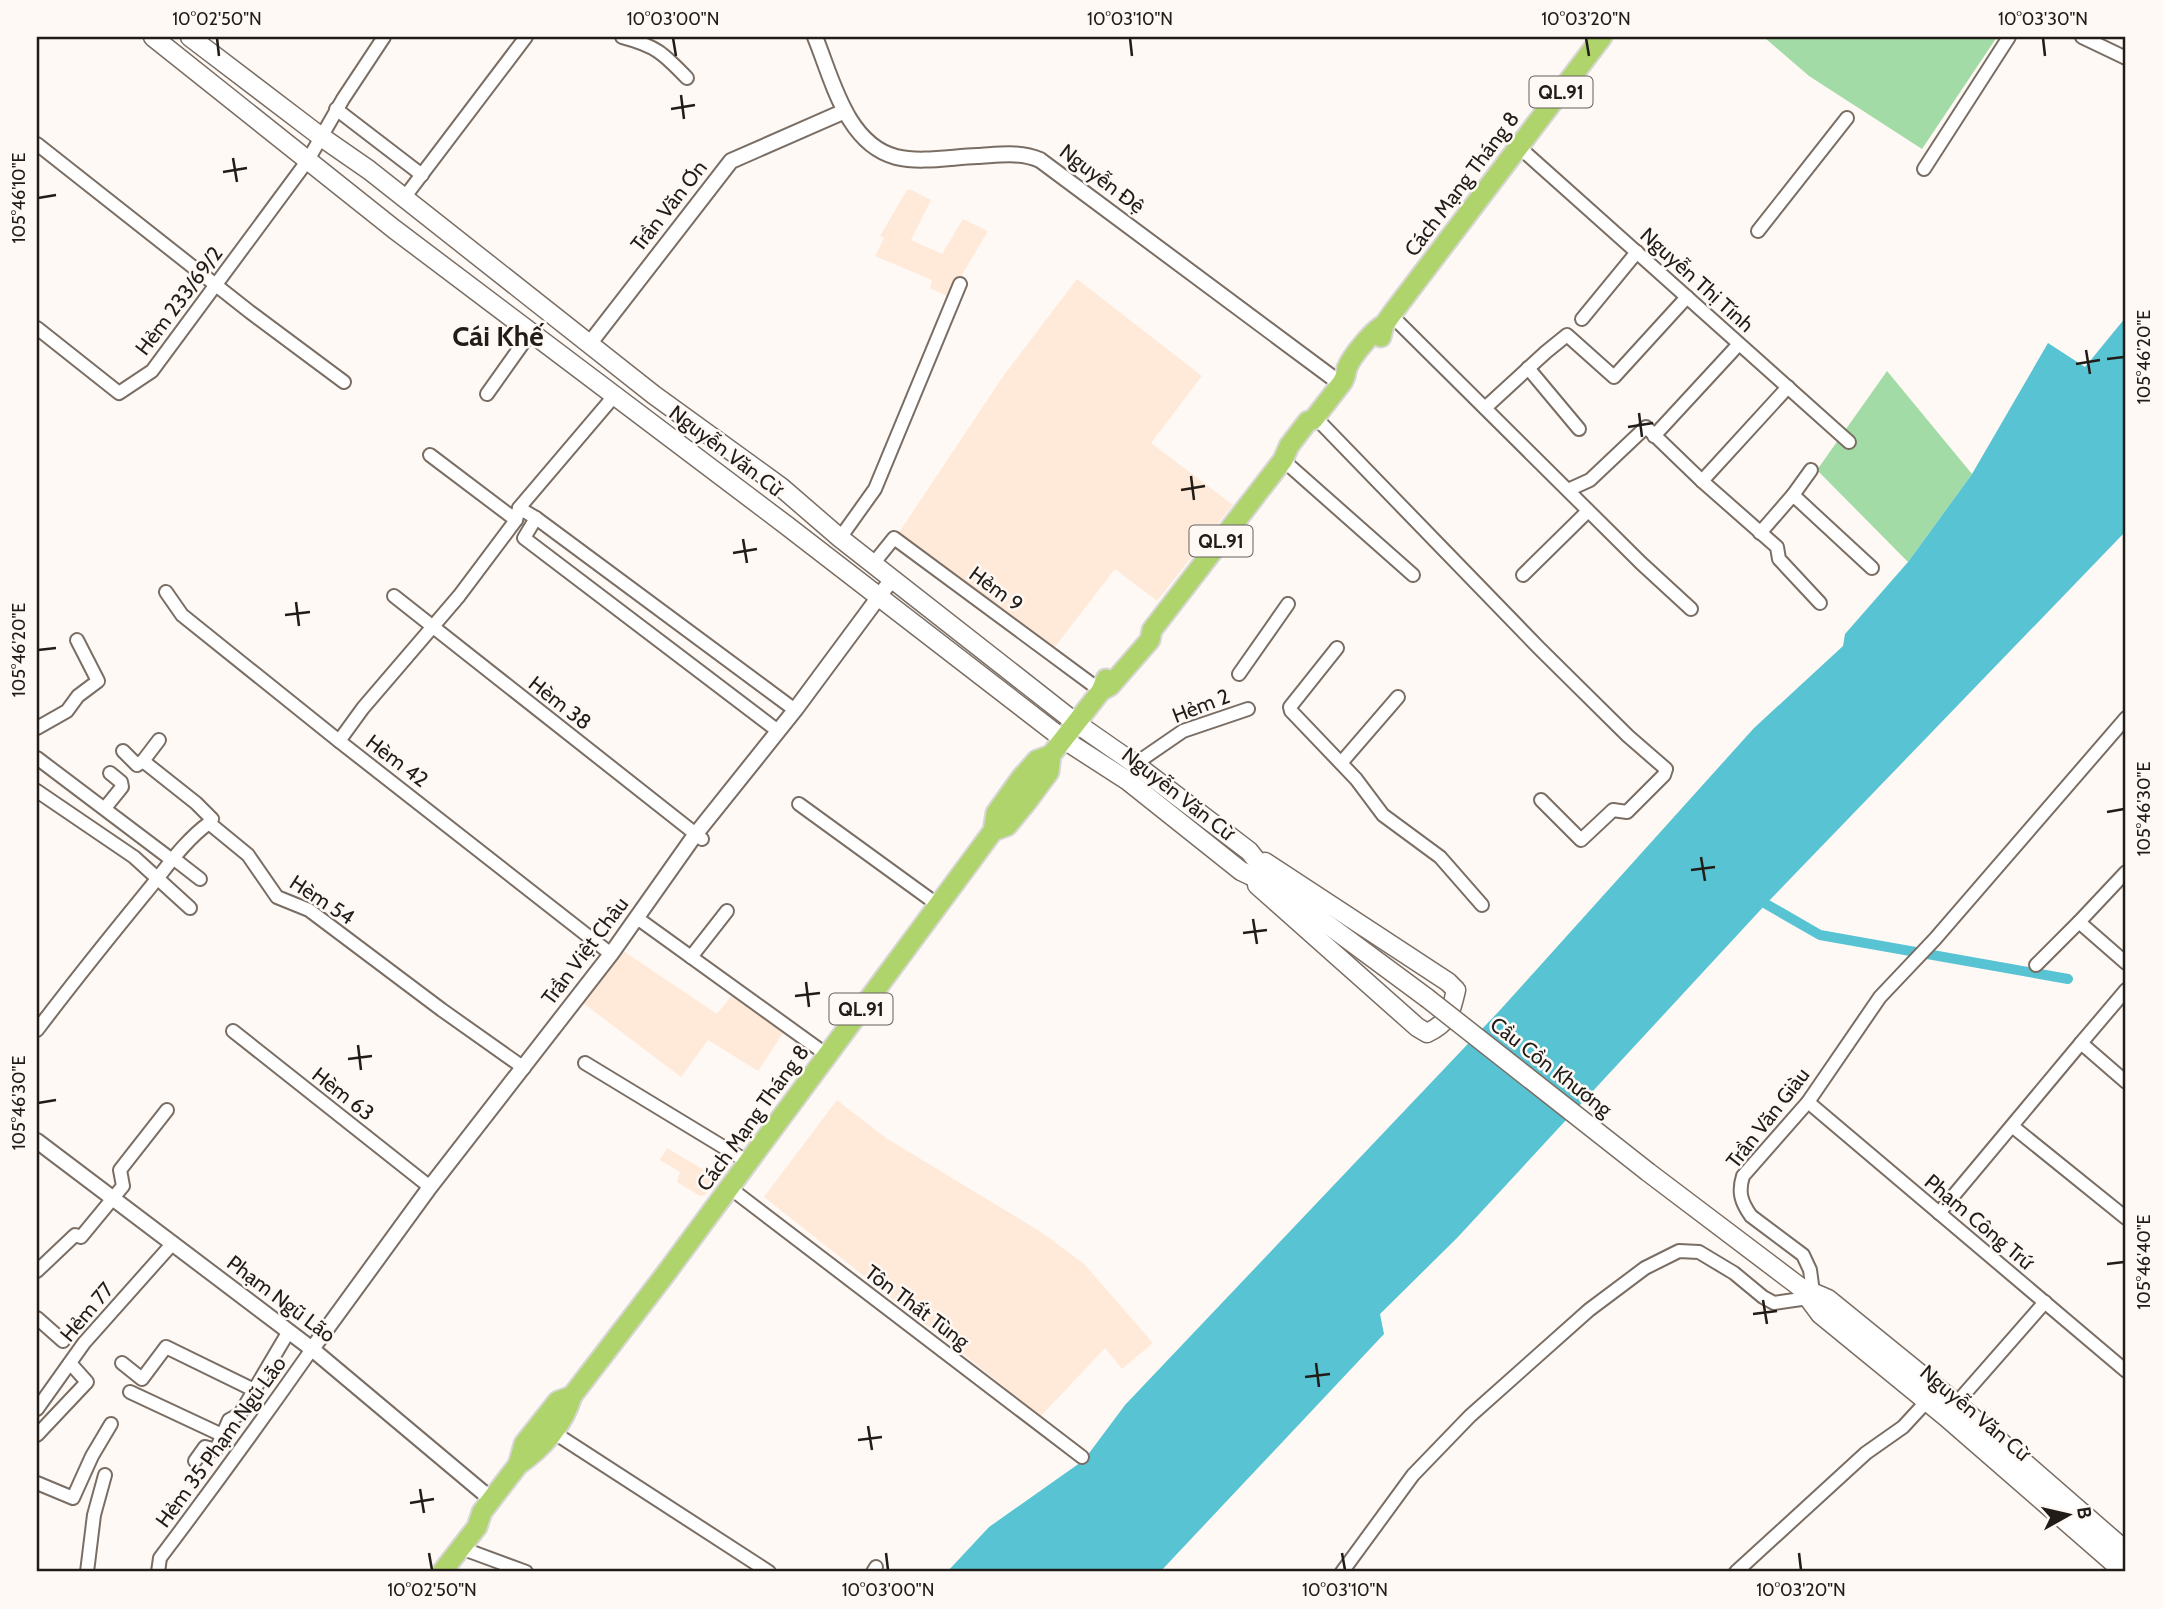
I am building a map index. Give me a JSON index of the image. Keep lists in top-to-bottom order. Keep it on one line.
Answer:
{"streets":{"highway":["QL.91","Cách Mạng Tháng 8"],"main road":["Nguyễn Văn Cừ","Cầu Cồn Khương"],"street":["Nguyễn Đệ","Trần Văn Ơn","Nguyễn Thị Tính","Hẻm 233/69/2","Hẻm 9","Hèm 38","Hẻm 2","Hèm 42","Hèm 54","Trần Việt Châu","Hèm 63","Trần Văn Giàu","Phạm Công Trứ","Phạm Ngũ Lão","Tôn Thất Tùng","Hẻm 77","Hẻm 35 Phạm Ngũ Lão"]},"crossings":[["Nguyễn Đệ","Cách Mạng Tháng 8"],["Nguyễn Đệ","Trần Văn Ơn"],["Cách Mạng Tháng 8","Nguyễn Thị Tính"],["Cách Mạng Tháng 8","Nguyễn Văn Cừ"],["Cách Mạng Tháng 8","Hẻm 9"],["Cách Mạng Tháng 8","Phạm Ngũ Lão"],["Cách Mạng Tháng 8","Tôn Thất Tùng"],["Trần Văn Ơn","Nguyễn Văn Cừ"],["Hẻm 233/69/2","Nguyễn Văn Cừ"],["Nguyễn Văn Cừ","Hẻm 9"],["Nguyễn Văn Cừ","Hẻm 2"],["Nguyễn Văn Cừ","Trần Việt Châu"],["Nguyễn Văn Cừ","Cầu Cồn Khương"],["Nguyễn Văn Cừ","Trần Văn Giàu"],["Hèm 38","Trần Việt Châu"],["Hèm 42","Trần Việt Châu"],["Hèm 54","Trần Việt Châu"],["Trần Việt Châu","Hèm 63"],["Trần Việt Châu","Phạm Ngũ Lão"],["Trần Việt Châu","Hẻm 35 Phạm Ngũ Lão"],["Trần Văn Giàu","Phạm Công Trứ"],["Phạm Ngũ Lão","Hẻm 77"],["Phạm Ngũ Lão","Hẻm 35 Phạm Ngũ Lão"]],"districts":["Cái Khế"],"north":"right","coordinates":["10°02'50\"N","10°03'00\"N","10°03'10\"N","10°03'20\"N","10°03'30\"N","105°46'10\"E","105°46'20\"E","105°46'30\"E","105°46'40\"E"]}
